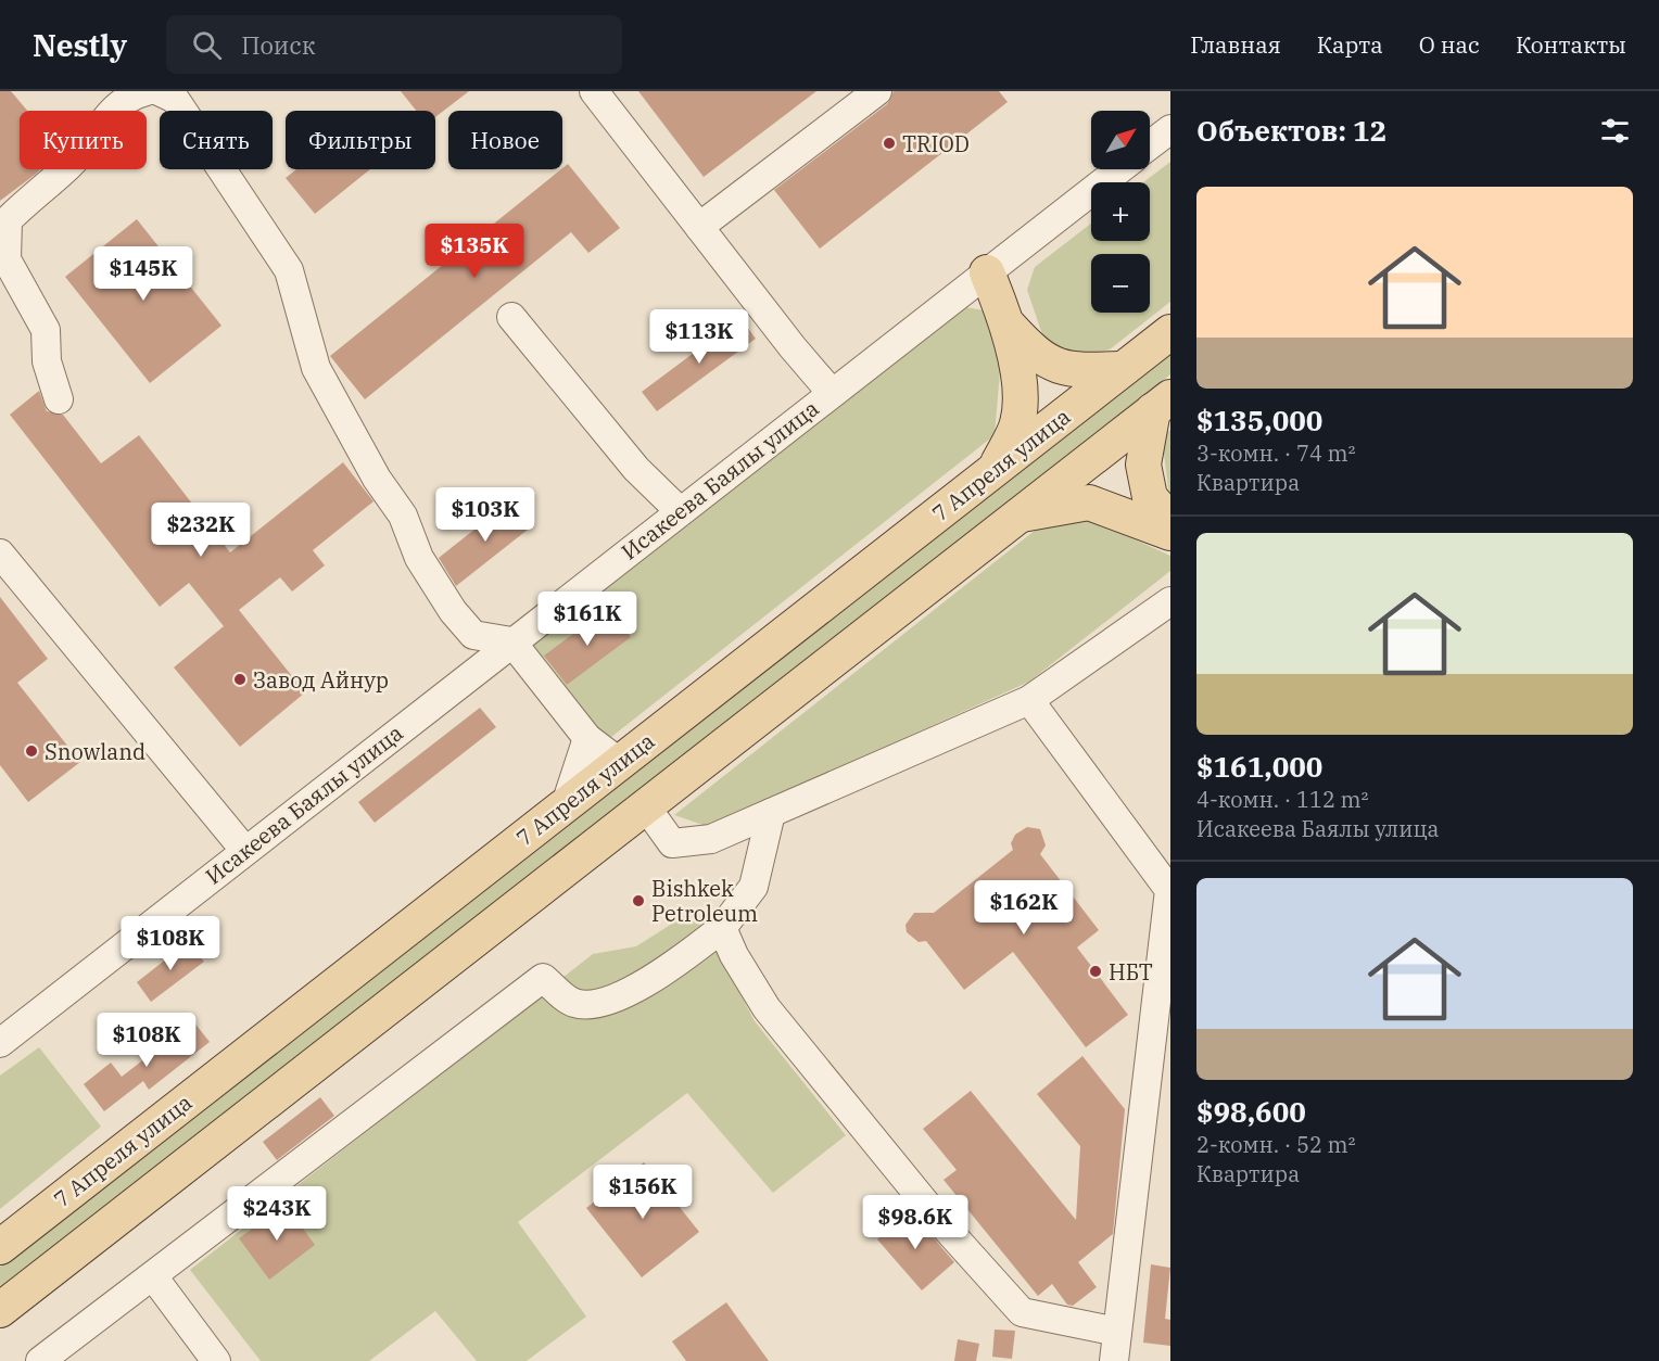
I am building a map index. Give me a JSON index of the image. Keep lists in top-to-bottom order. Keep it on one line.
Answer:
{"streets":{"main road":["7 Апреля улица"],"street":["Исакеева Баялы улица"]},"places":["TRIOD","Завод Айнур","Snowland","Bishkek Petroleum","НБТ"],"north":"top right","page":{"header":"Nestly","search":"Поиск","nav":["Главная","Карта","О нас","Контакты"],"heading":"Объектов: 12","map_buttons":["+","−"],"chip":["Купить","Снять","Фильтры","Новое"],"list":[{"name":"$135,000","note":"3-комн. · 74 m² · Квартира"},{"name":"$161,000","note":"4-комн. · 112 m² · Исакеева Баялы улица"},{"name":"$98,600","note":"2-комн. · 52 m² · Квартира"}],"price":["$135K","$145K","$113K","$103K","$232K","$161K","$162K","$108K","$108K","$156K","$243K","$98.6K"]}}
